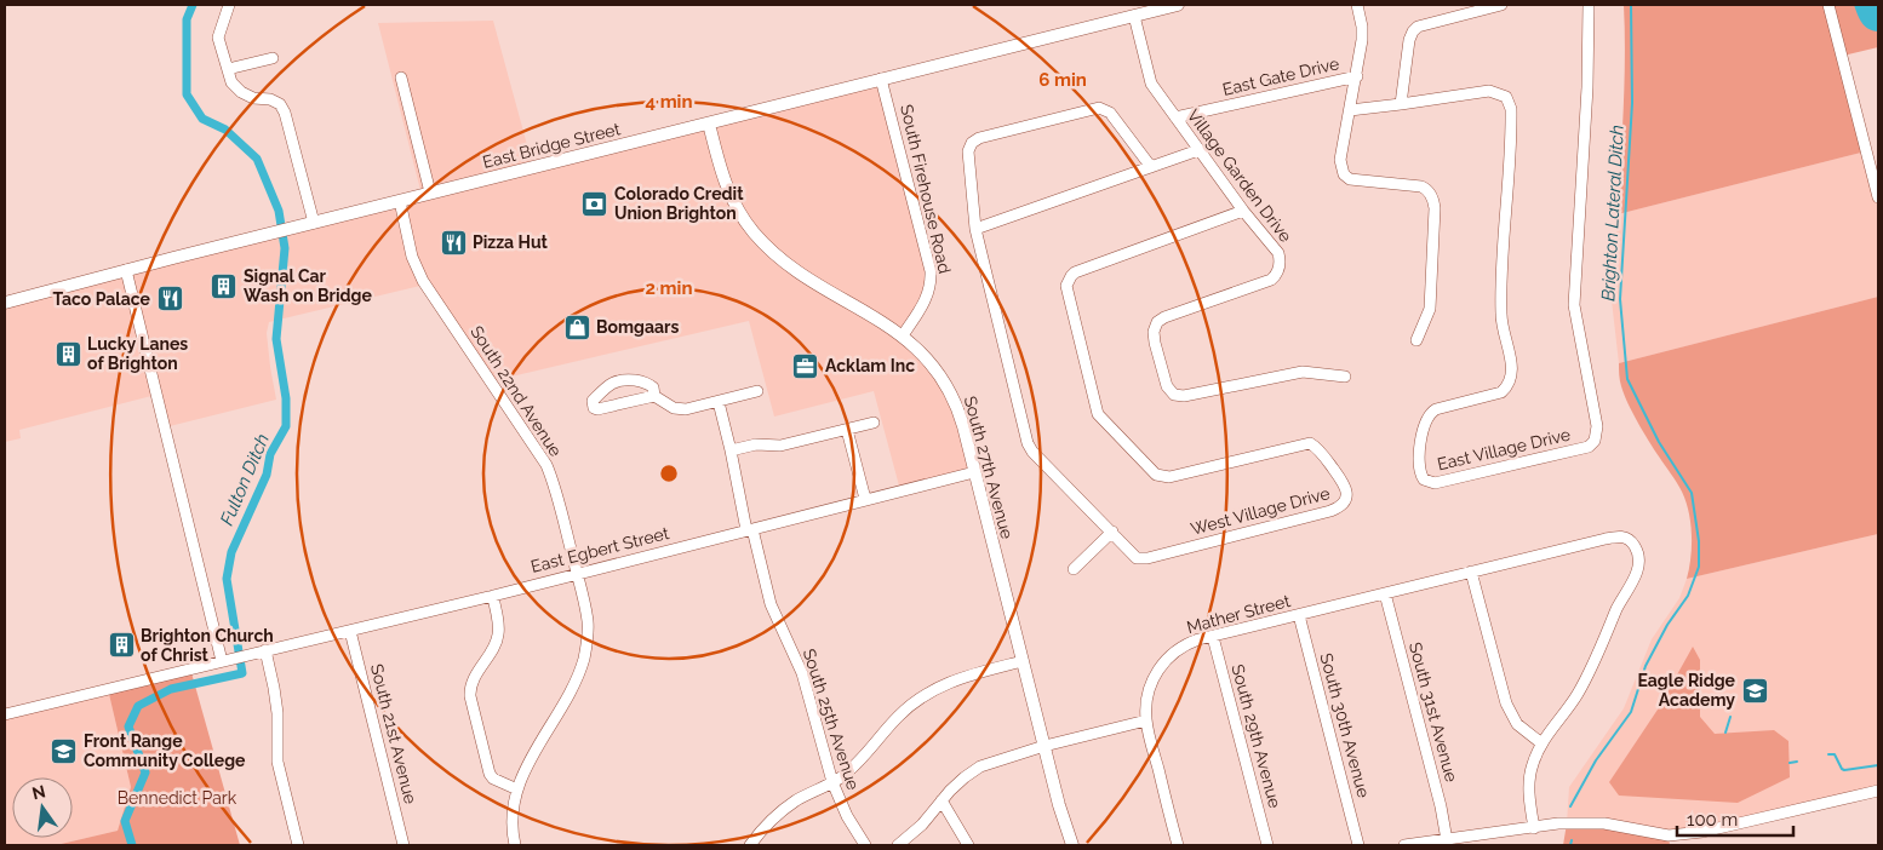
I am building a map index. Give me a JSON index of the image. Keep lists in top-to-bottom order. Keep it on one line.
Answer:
{"streets":{"main road":["East Bridge Street","South 27th Avenue"],"street":["East Gate Drive","Village Garden Drive","South Firehouse Road","South 22nd Avenue","East Village Drive","West Village Drive","East Egbert Street","Mather Street","South 31st Avenue","South 25th Avenue","South 30th Avenue","South 21st Avenue","South 29th Avenue"]},"crossings":[["East Gate Drive","Village Garden Drive"],["East Bridge Street","Village Garden Drive"],["East Bridge Street","South Firehouse Road"],["East Bridge Street","South 22nd Avenue"],["East Bridge Street","South 27th Avenue"],["Village Garden Drive","West Village Drive"],["South Firehouse Road","South 27th Avenue"],["South 22nd Avenue","East Egbert Street"],["South 27th Avenue","East Egbert Street"],["East Egbert Street","South 25th Avenue"],["East Egbert Street","South 21st Avenue"],["Mather Street","South 31st Avenue"],["Mather Street","South 30th Avenue"],["Mather Street","South 29th Avenue"]],"water":["Brighton Lateral Ditch","Fulton Ditch"],"parks":["Bennedict Park"],"places":{"bank":["Colorado Credit Union Brighton"],"restaurant":["Pizza Hut","Taco Palace"],"building":["Signal Car Wash on Bridge","Lucky Lanes of Brighton","Brighton Church of Christ"],"shop":["Bomgaars"],"office":["Acklam Inc"],"school or university":["Eagle Ridge Academy","Front Range Community College"]},"scale_bar":"100 m","north":"top","rings":["6 min","4 min","2 min"]}
